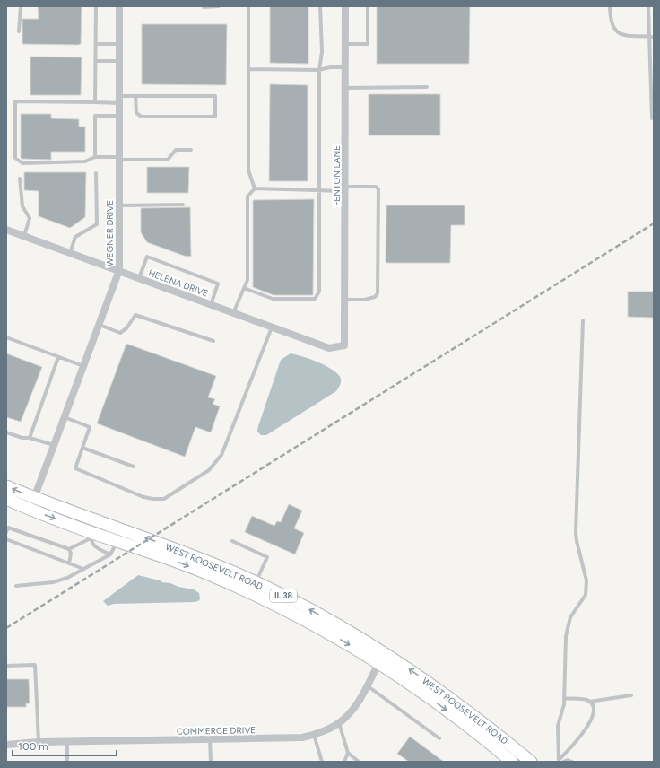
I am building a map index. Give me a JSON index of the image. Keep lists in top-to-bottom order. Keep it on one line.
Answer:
{"streets":{"main road":["WEST ROOSEVELT ROAD","IL 38"],"street":["FENTON LANE","WEGNER DRIVE","HELENA DRIVE","COMMERCE DRIVE"]},"crossings":[["FENTON LANE","HELENA DRIVE"],["WEGNER DRIVE","HELENA DRIVE"],["WEGNER DRIVE","WEST ROOSEVELT ROAD"],["WEST ROOSEVELT ROAD","COMMERCE DRIVE"]],"scale_bar":"100 m"}
